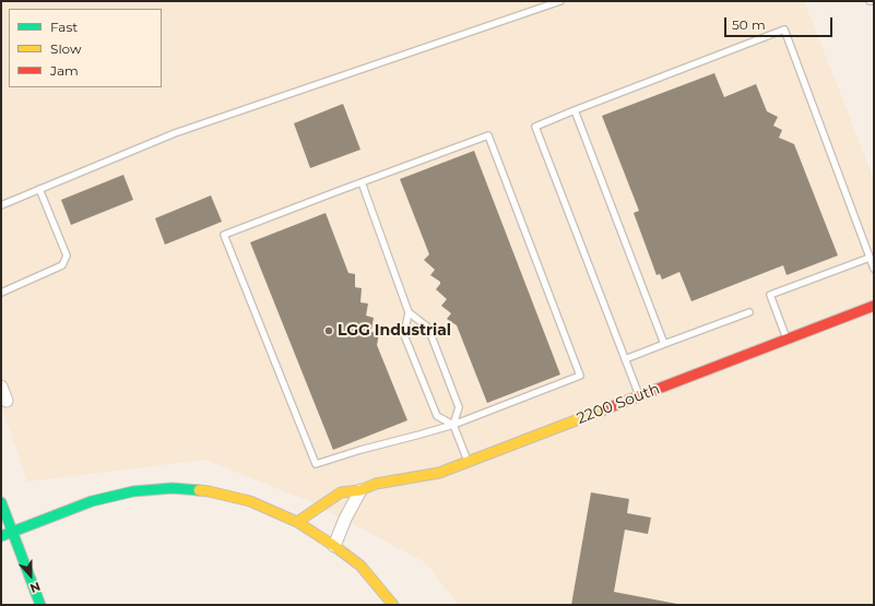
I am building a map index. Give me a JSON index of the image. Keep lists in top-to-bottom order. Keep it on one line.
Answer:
{"streets":{"main road":["2200 South"]},"places":["LGG Industrial"],"legend":["Fast","Slow","Jam"],"scale_bar":"50 m","north":"bottom"}
